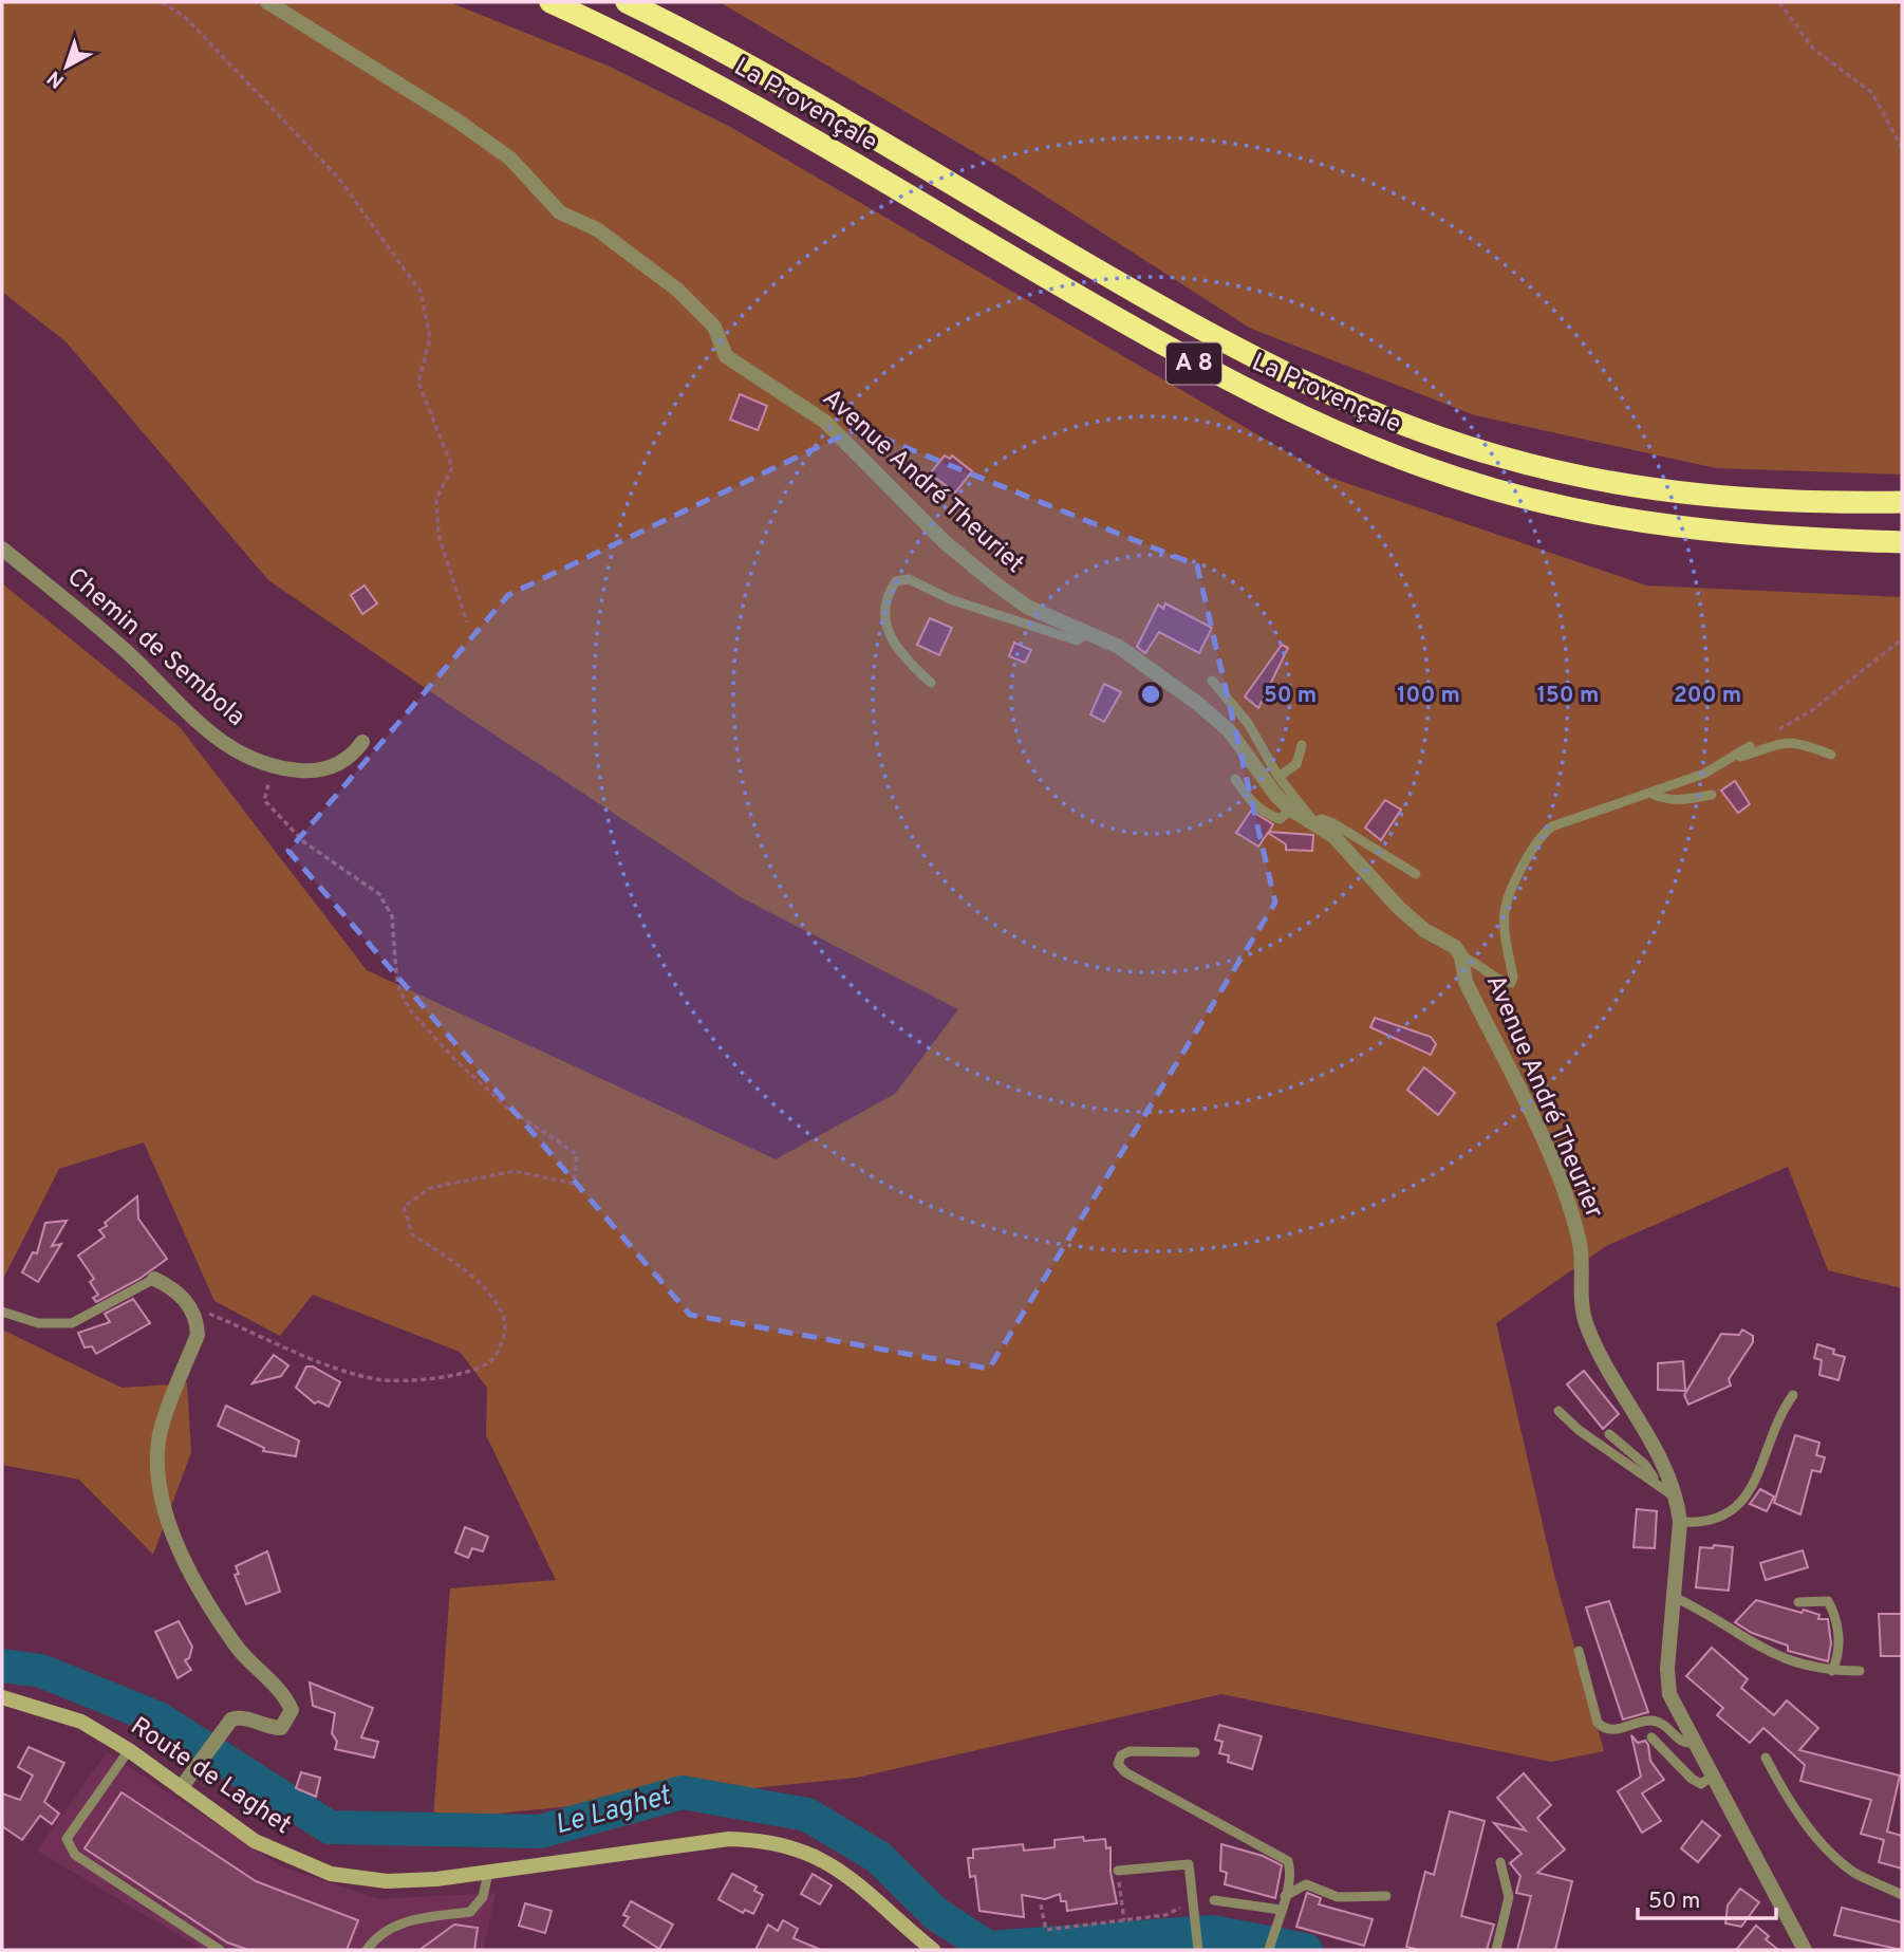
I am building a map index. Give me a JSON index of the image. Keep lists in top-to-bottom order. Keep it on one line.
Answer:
{"streets":{"highway":["La Provençale","A 8"],"main road":["Route de Laghet"],"street":["Avenue André Theuriet","Chemin de Sembola","Avenue André Theurier"]},"crossings":[["Avenue André Theuriet","Avenue André Theurier"]],"water":["Le Laghet"],"scale_bar":"50 m","north":"bottom left","rings":["50 m","100 m","150 m","200 m"]}
